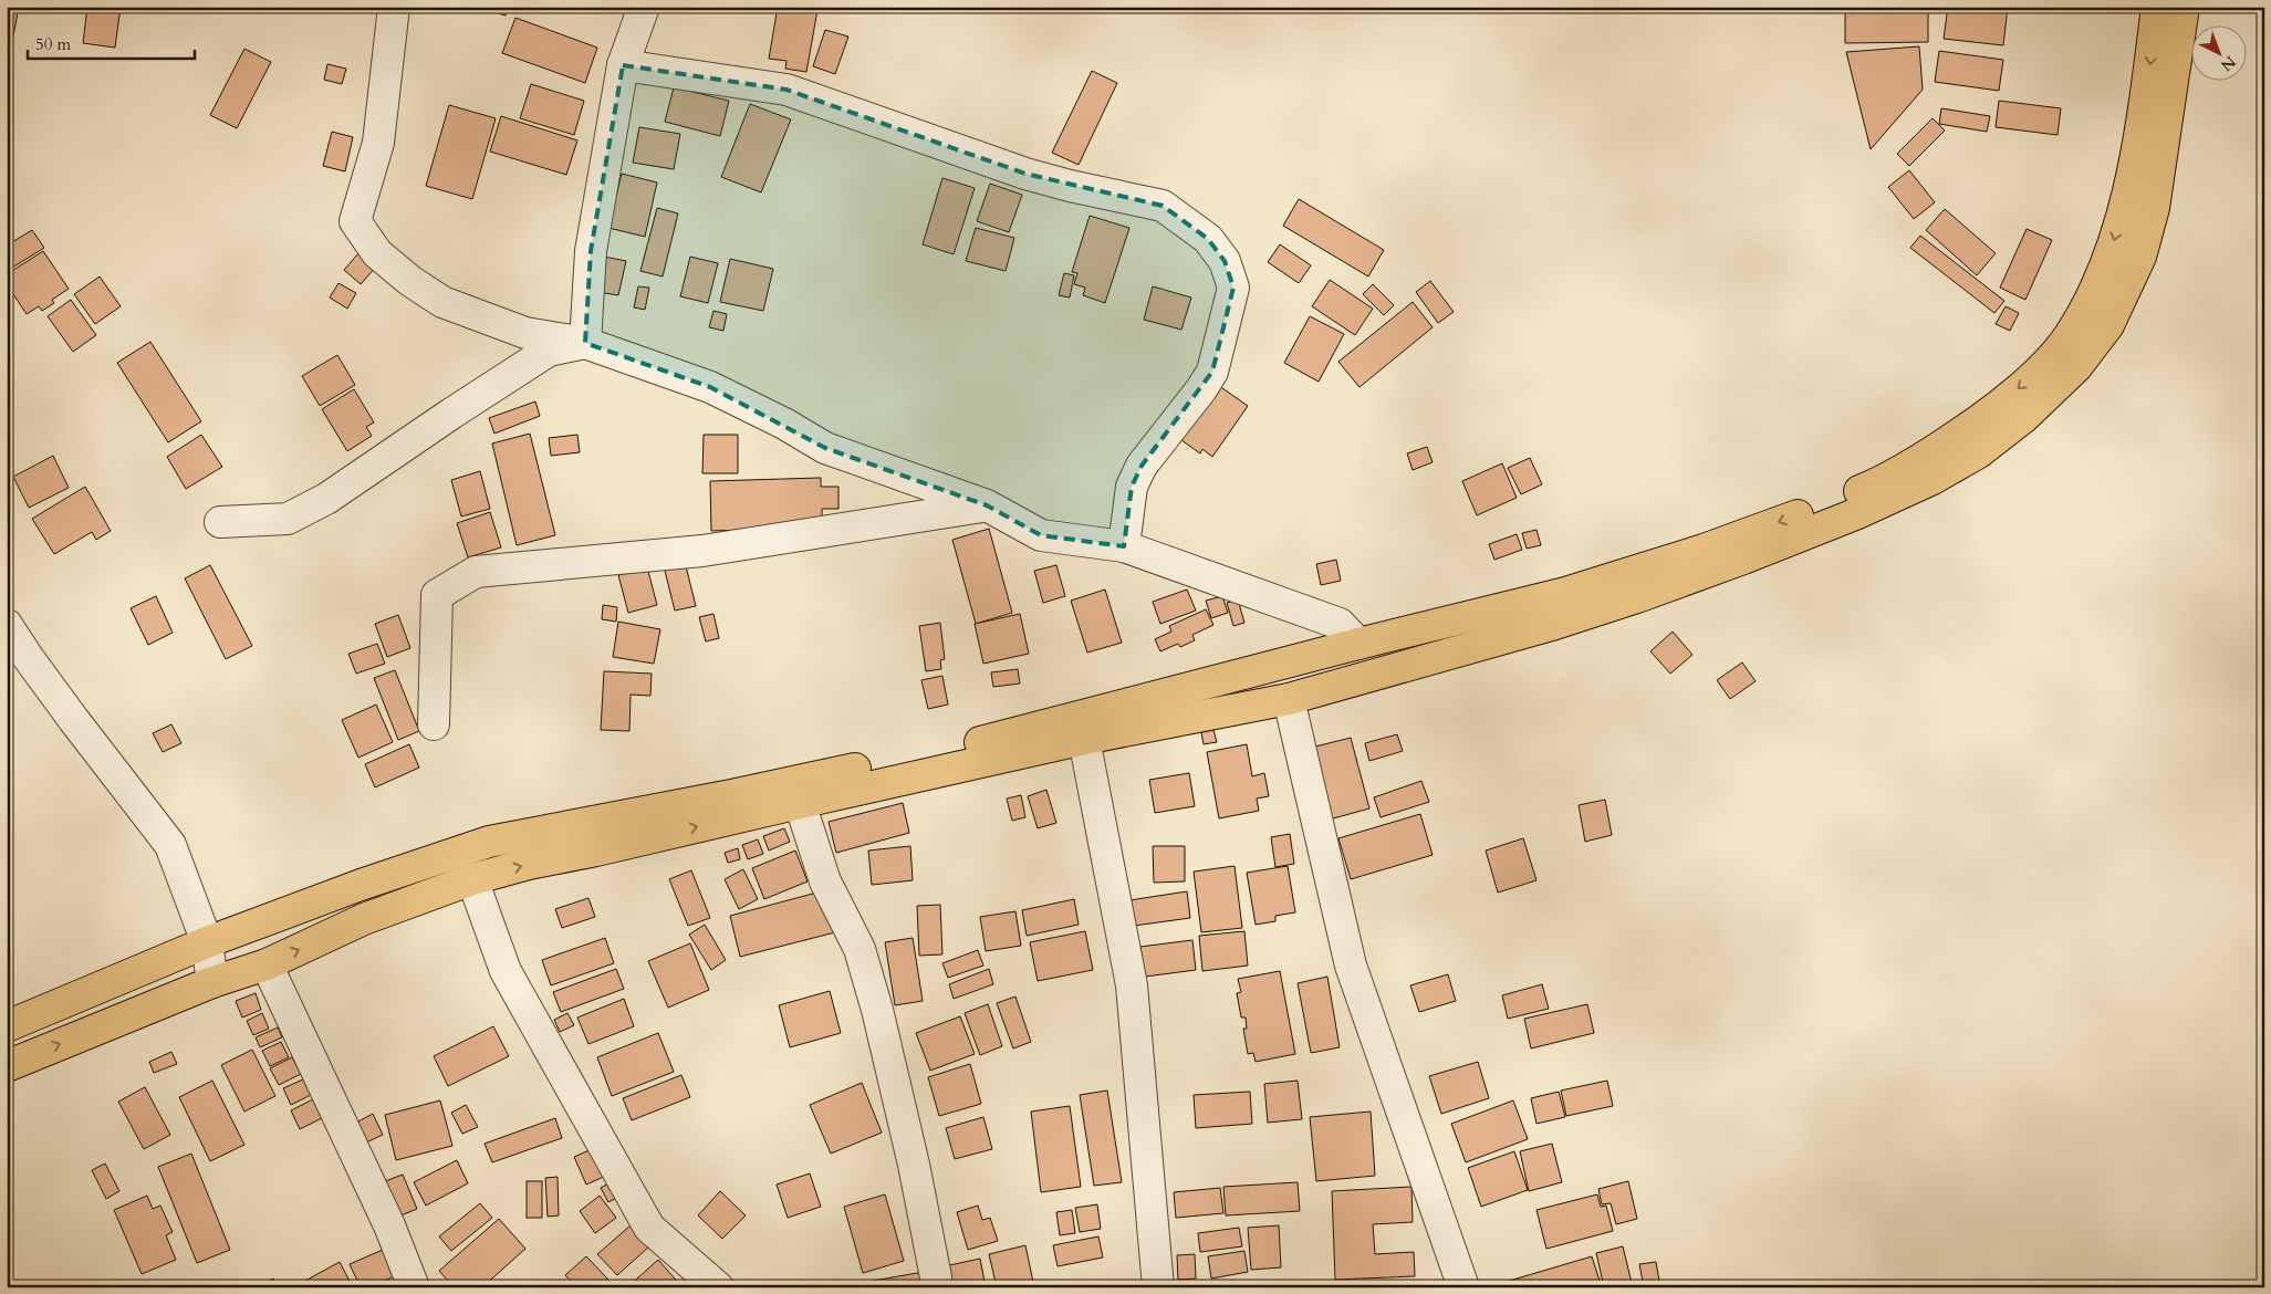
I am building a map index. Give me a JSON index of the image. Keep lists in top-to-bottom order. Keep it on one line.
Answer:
{"scale_bar":"50 m","north":"bottom right"}
